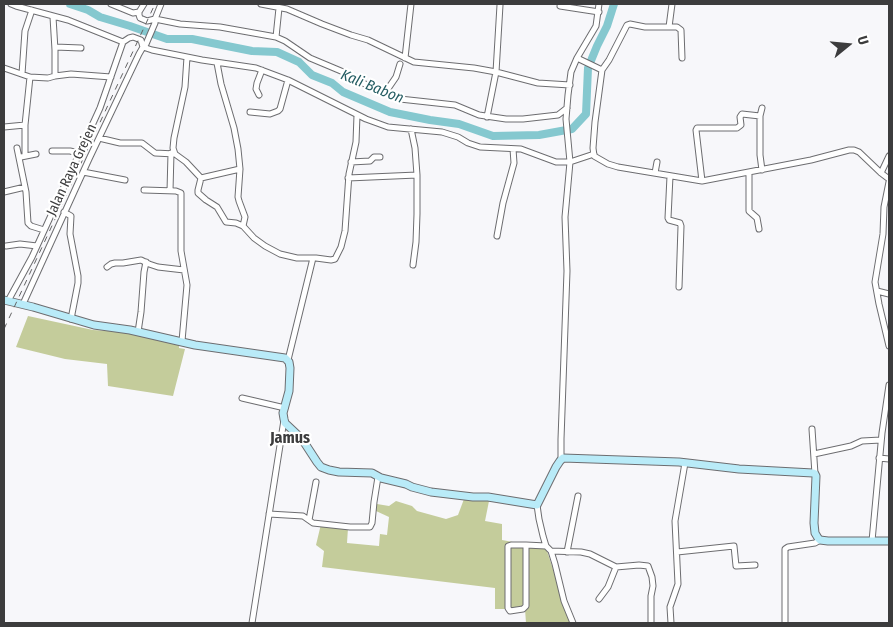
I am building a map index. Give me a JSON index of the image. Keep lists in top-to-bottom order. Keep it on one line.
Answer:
{"streets":{"street":["Jalan Raya Grejen"]},"districts":["Jamus"],"water":["Kali Babon"],"north":"right"}
